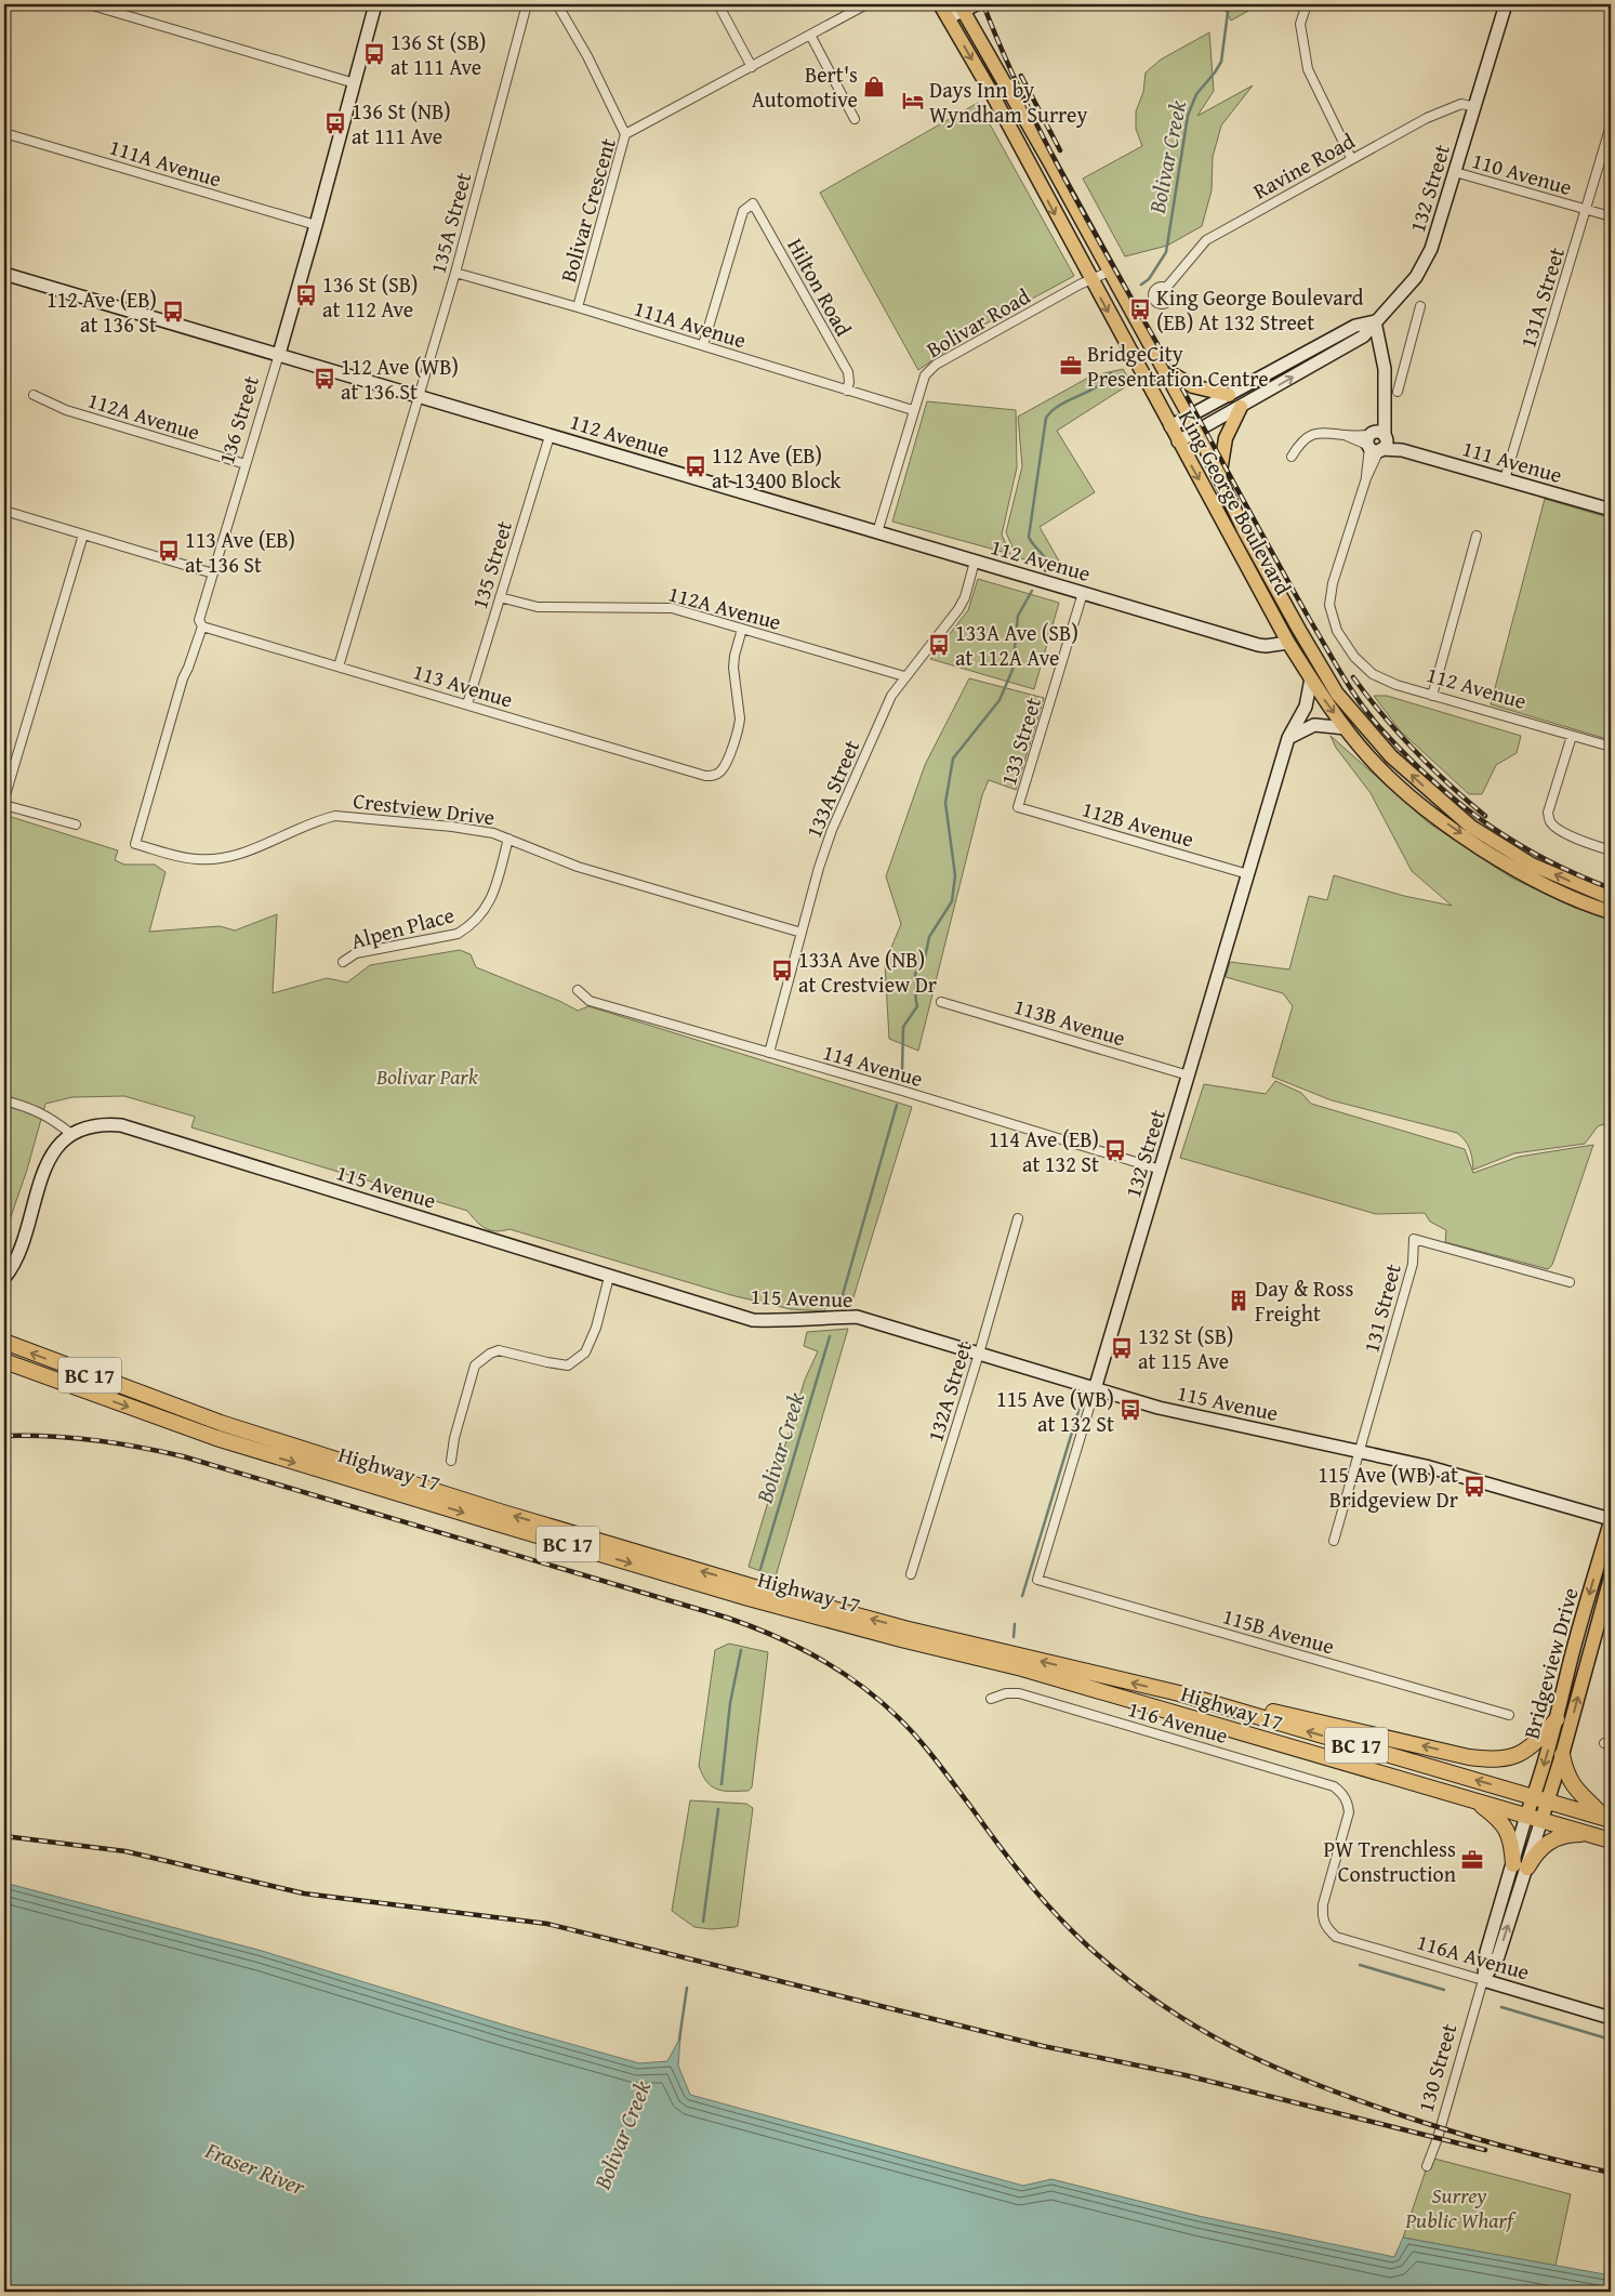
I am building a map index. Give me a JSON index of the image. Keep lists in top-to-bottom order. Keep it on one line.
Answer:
{"streets":{"highway":["BC 17","Highway 17"],"main road":["King George Boulevard","Bridgeview Drive"],"street":["111A Avenue","Ravine Road","110 Avenue","132 Street","Bolivar Crescent","135A Street","Hilton Road","131A Street","Bolivar Road","112A Avenue","136 Street","112 Avenue","111 Avenue","135 Street","113 Avenue","133 Street","133A Street","Crestview Drive","112B Avenue","Alpen Place","113B Avenue","114 Avenue","115 Avenue","131 Street","132A Street","115B Avenue","116 Avenue","116A Avenue","130 Street"]},"crossings":[["111A Avenue","Bolivar Crescent"],["111A Avenue","135A Street"],["111A Avenue","Hilton Road"],["111A Avenue","Bolivar Road"],["111A Avenue","136 Street"],["Ravine Road","132 Street"],["110 Avenue","132 Street"],["110 Avenue","131A Street"],["132 Street","King George Boulevard"],["132 Street","112B Avenue"],["132 Street","113B Avenue"],["132 Street","114 Avenue"],["132 Street","115 Avenue"],["132 Street","115B Avenue"],["135A Street","112 Avenue"],["135A Street","113 Avenue"],["131A Street","111 Avenue"],["Bolivar Road","112 Avenue"],["Bolivar Road","King George Boulevard"],["112A Avenue","136 Street"],["112A Avenue","135 Street"],["112A Avenue","113 Avenue"],["112A Avenue","133A Street"],["136 Street","112 Avenue"],["136 Street","113 Avenue"],["136 Street","Crestview Drive"],["112 Avenue","111 Avenue"],["112 Avenue","King George Boulevard"],["112 Avenue","135 Street"],["112 Avenue","133 Street"],["112 Avenue","133A Street"],["135 Street","113 Avenue"],["133 Street","112B Avenue"],["133A Street","Crestview Drive"],["133A Street","114 Avenue"],["Crestview Drive","Alpen Place"],["115 Avenue","131 Street"],["115 Avenue","132A Street"],["115 Avenue","Bridgeview Drive"],["Highway 17","Bridgeview Drive"],["Highway 17","130 Street"],["Bridgeview Drive","130 Street"],["116 Avenue","116A Avenue"],["116A Avenue","130 Street"]],"water":["Bolivar Creek","Fraser River"],"parks":["Bolivar Park","Surrey Public Wharf"],"places":{"bus stop":["136 St (SB) at 111 Ave","136 St (NB) at 111 Ave","136 St (SB) at 112 Ave","King George Boulevard (EB) At 132 Street","112 Ave (EB) at 136 St","112 Ave (WB) at 136 St","112 Ave (EB) at 13400 Block","113 Ave (EB) at 136 St","133A Ave (SB) at 112A Ave","133A Ave (NB) at Crestview Dr","114 Ave (EB) at 132 St","132 St (SB) at 115 Ave","115 Ave (WB) at 132 St","115 Ave (WB) at Bridgeview Dr"],"shop":["Bert's Automotive"],"hotel":["Days Inn by Wyndham Surrey"],"office":["BridgeCity Presentation Centre","PW Trenchless Construction"],"building":["Day & Ross Freight"]}}
